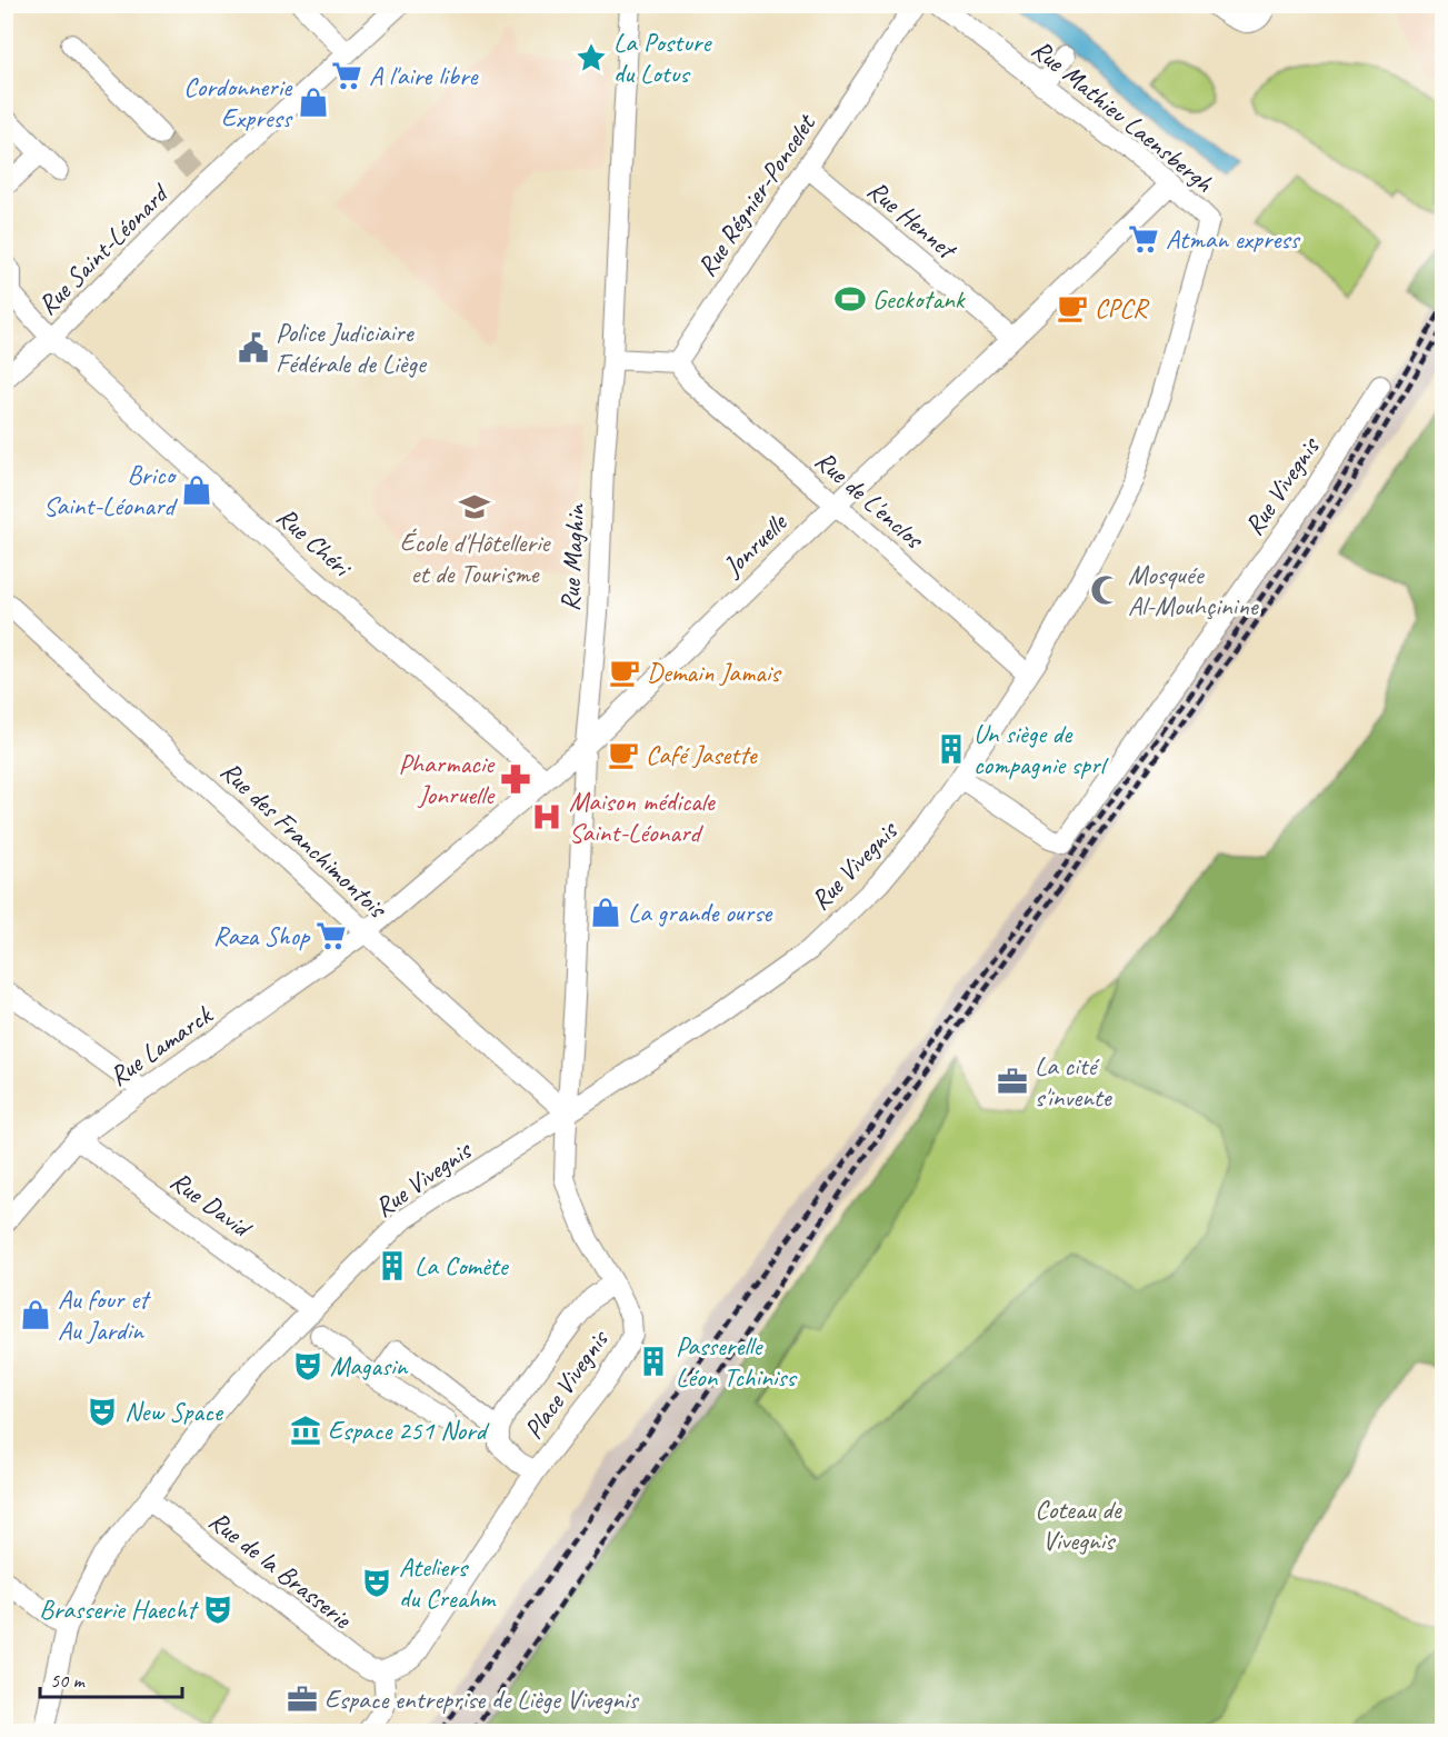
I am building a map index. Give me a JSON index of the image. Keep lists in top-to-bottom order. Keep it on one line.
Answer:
{"streets":{"street":["Rue Mathieu Laensbergh","Rue Régnier-Poncelet","Rue Hennet","Rue Saint-Léonard","Rue Vivegnis","Rue de L'enclos","Rue Chéri","Jonruelle","Rue Maghin","Rue des Franchimontois","Rue Lamarck","Rue David","Place Vivegnis","Rue de la Brasserie"]},"crossings":[["Rue Mathieu Laensbergh","Rue Vivegnis"],["Rue Mathieu Laensbergh","Jonruelle"],["Rue Régnier-Poncelet","Rue Hennet"],["Rue Régnier-Poncelet","Rue de L'enclos"],["Rue Hennet","Jonruelle"],["Rue Saint-Léonard","Rue Chéri"],["Rue Vivegnis","Rue de L'enclos"],["Rue Vivegnis","Rue Maghin"],["Rue Vivegnis","Rue des Franchimontois"],["Rue Vivegnis","Rue David"],["Rue Vivegnis","Place Vivegnis"],["Rue Vivegnis","Rue de la Brasserie"],["Rue de L'enclos","Jonruelle"],["Rue Chéri","Jonruelle"],["Jonruelle","Rue Maghin"],["Jonruelle","Rue des Franchimontois"],["Jonruelle","Rue Lamarck"],["Rue Maghin","Rue des Franchimontois"],["Rue Maghin","Place Vivegnis"],["Rue des Franchimontois","Rue Lamarck"],["Rue des Franchimontois","Place Vivegnis"],["Rue Lamarck","Rue David"]],"parks":["Coteau de Vivegnis"],"places":{"place":["La Posture du Lotus"],"supermarket":["A l'aire libre","Atman express","Raza Shop"],"shop":["Cordonnerie Express","Brico Saint-Léonard","La grande ourse","Au four et Au Jardin"],"sports":["Geckotank"],"cafe":["CPCR","Demain Jamais","Café Jasette"],"public building":["Police Judiciaire Fédérale de Liège"],"school or university":["École d'Hôtellerie et de Tourisme"],"mosque":["Mosquée Al-Mouhçinine"],"building":["Un siège de compagnie sprl","La Comète","Passerelle Léon Tchiniss"],"pharmacy":["Pharmacie Jonruelle"],"hospital":["Maison médicale Saint-Léonard"],"office":["La cité s'invente","Espace entreprise de Liège Vivegnis"],"theatre":["Magasin","New Space","Ateliers du Creahm","Brasserie Haecht"],"museum":["Espace 251 Nord"]},"scale_bar":"50 m"}
